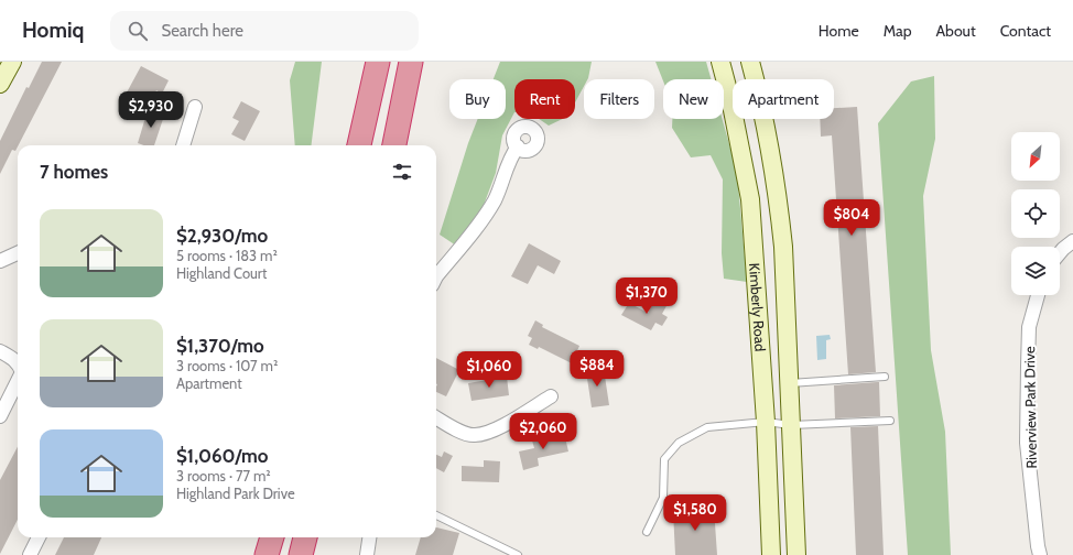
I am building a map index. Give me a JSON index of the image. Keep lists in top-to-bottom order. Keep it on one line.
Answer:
{"streets":{"main road":["Kimberly Road"],"street":["Riverview Park Drive"]},"north":"bottom left","page":{"header":"Homiq","search":"Search here","nav":["Home","Map","About","Contact"],"chip":["Buy","Rent","Filters","New","Apartment"],"price":["$2,930","$804","$1,370","$884","$1,060","$2,060","$1,580"],"heading":"7 homes","list":[{"name":"$2,930/mo","note":"5 rooms · 183 m² · Highland Court"},{"name":"$1,370/mo","note":"3 rooms · 107 m² · Apartment"},{"name":"$1,060/mo","note":"3 rooms · 77 m² · Highland Park Drive"}]}}
